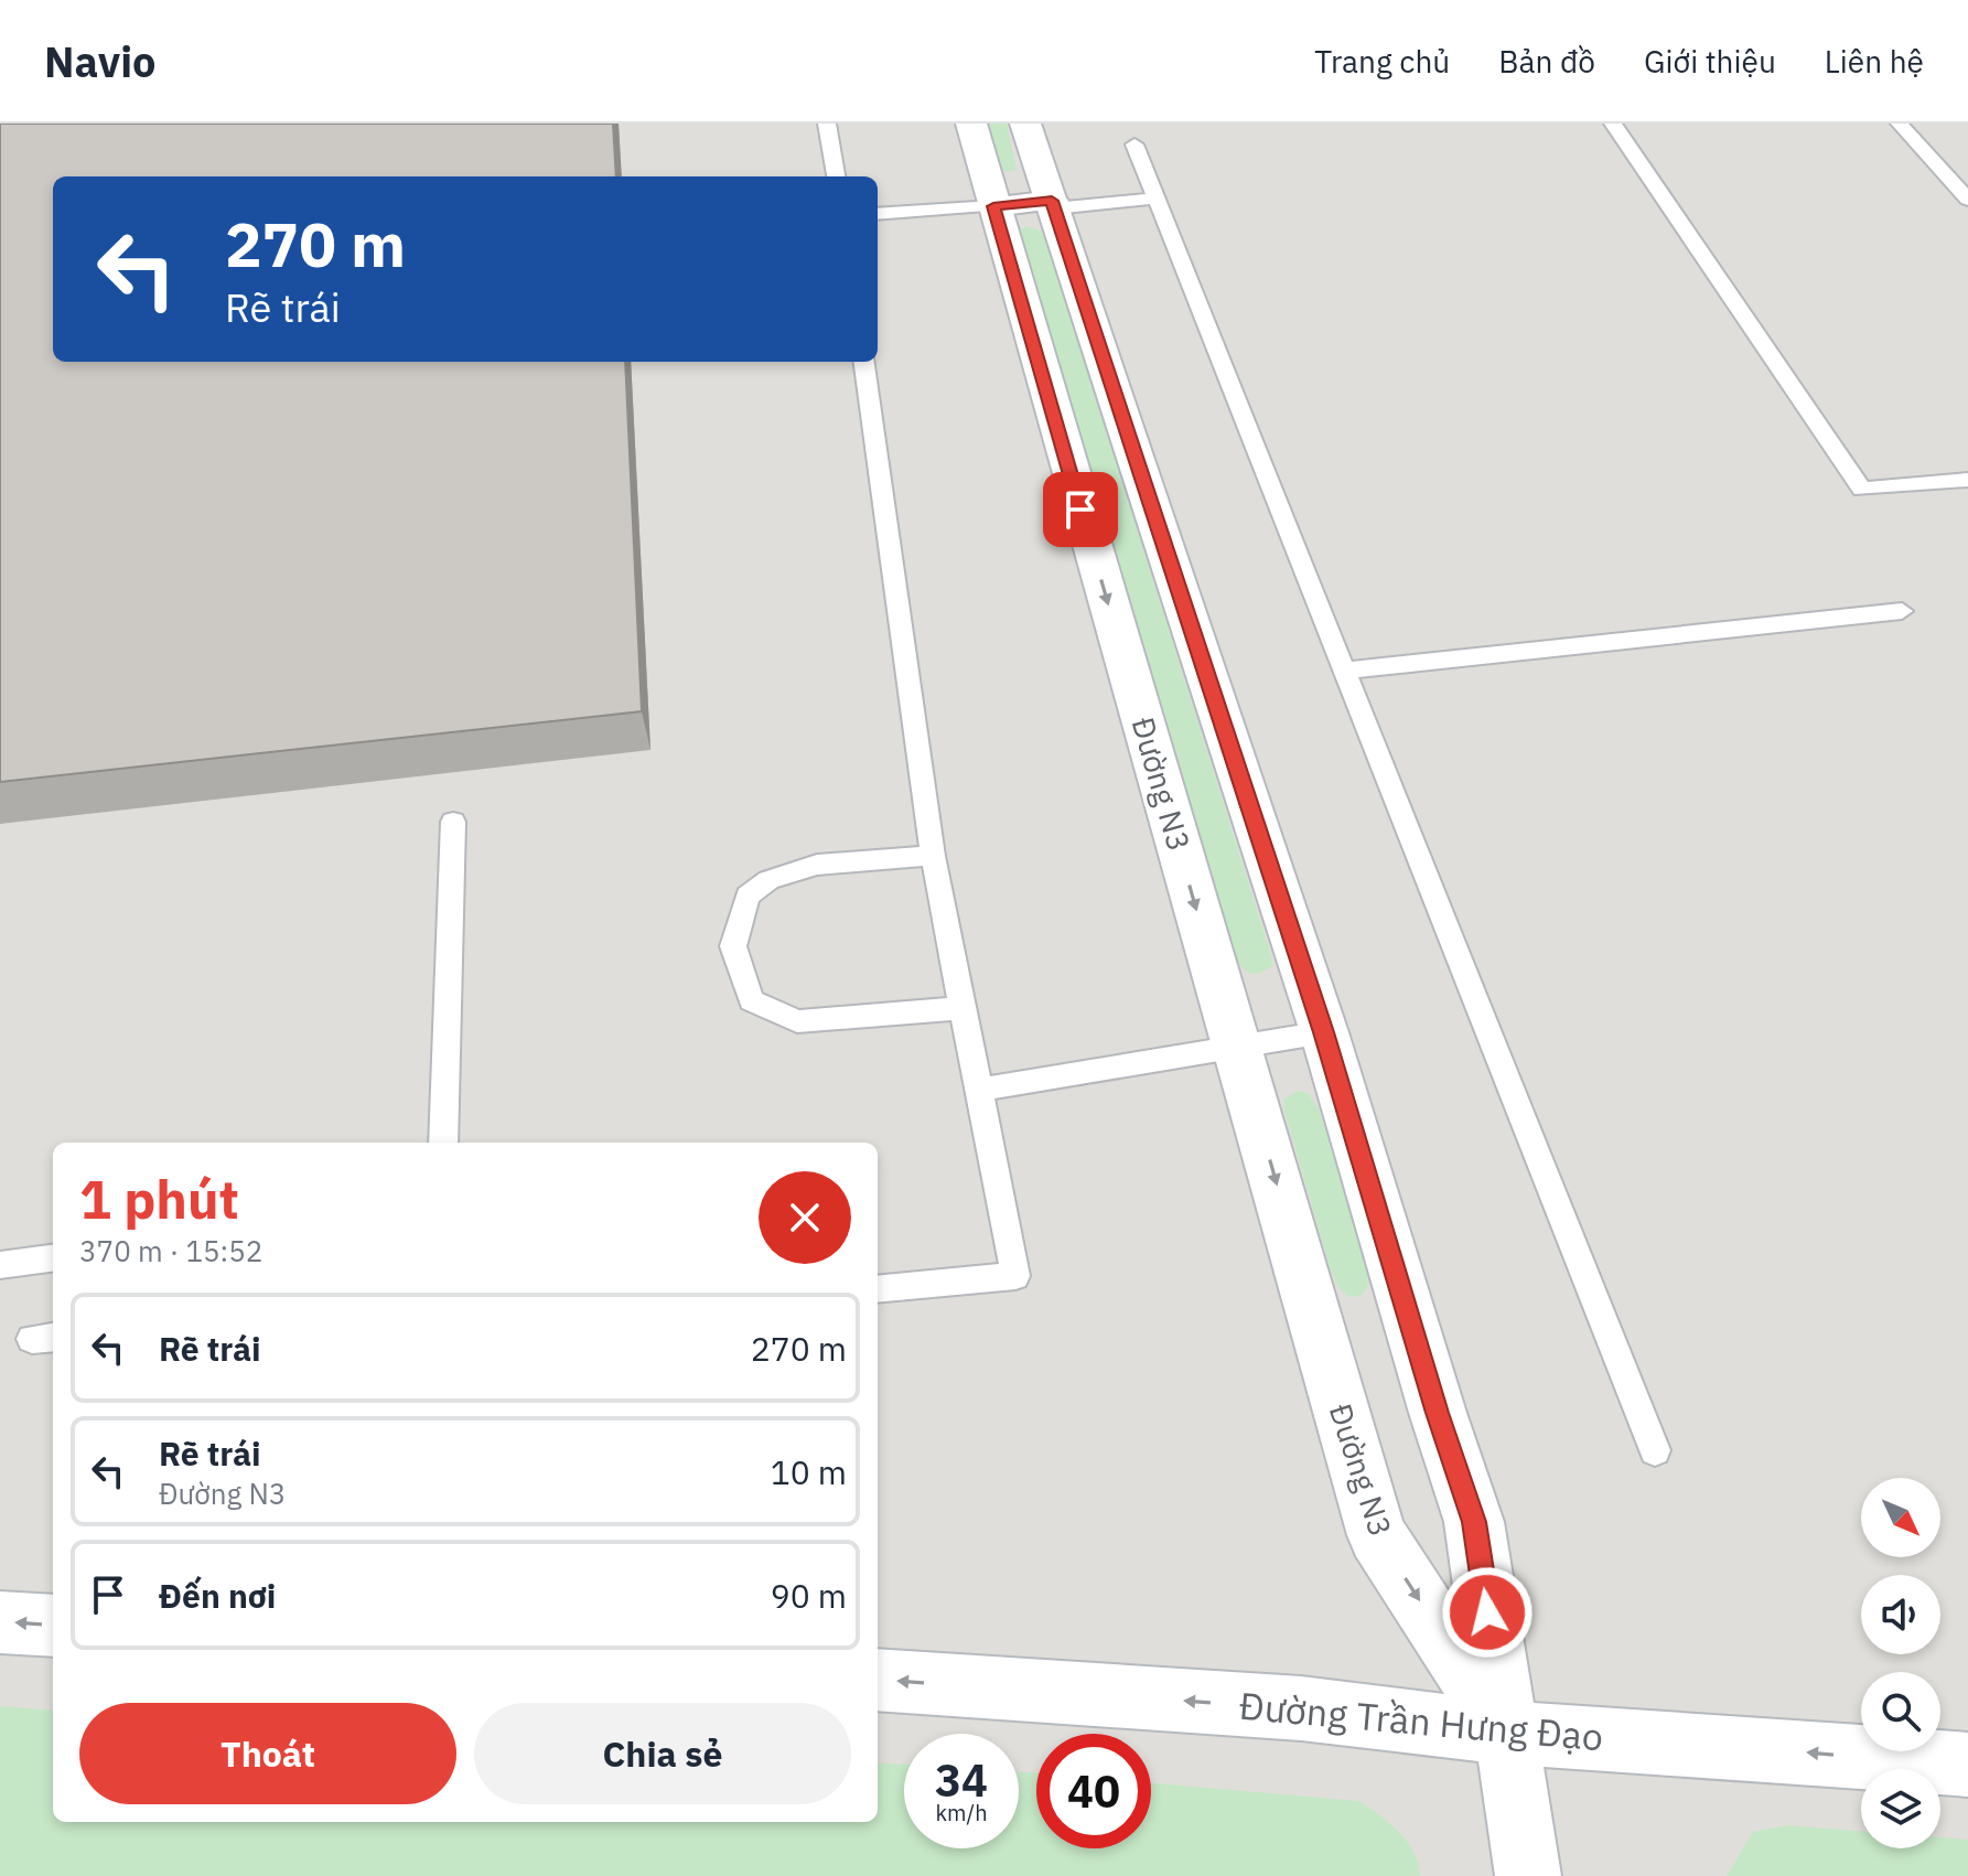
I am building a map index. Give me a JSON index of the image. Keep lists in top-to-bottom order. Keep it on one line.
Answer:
{"streets":{"street":["Đường N3","Đường Trần Hưng Đạo"]},"crossings":[["Đường N3","Đường Trần Hưng Đạo"]],"one_way":["Đường Trần Hưng Đạo"],"north":"bottom right","page":{"header":"Navio","nav":["Trang chủ","Bản đồ","Giới thiệu","Liên hệ"],"turn":["270 m","Rẽ trái"],"heading":["1 phút","370 m · 15:52"],"list":[{"name":"Rẽ trái","value":"270 m"},{"name":"Rẽ trái","note":"Đường N3","value":"10 m"},{"name":"Đến nơi","value":"90 m"}],"buttons":["Thoát","Chia sẻ"],"speed":"34 km/h","limit":"40"}}
